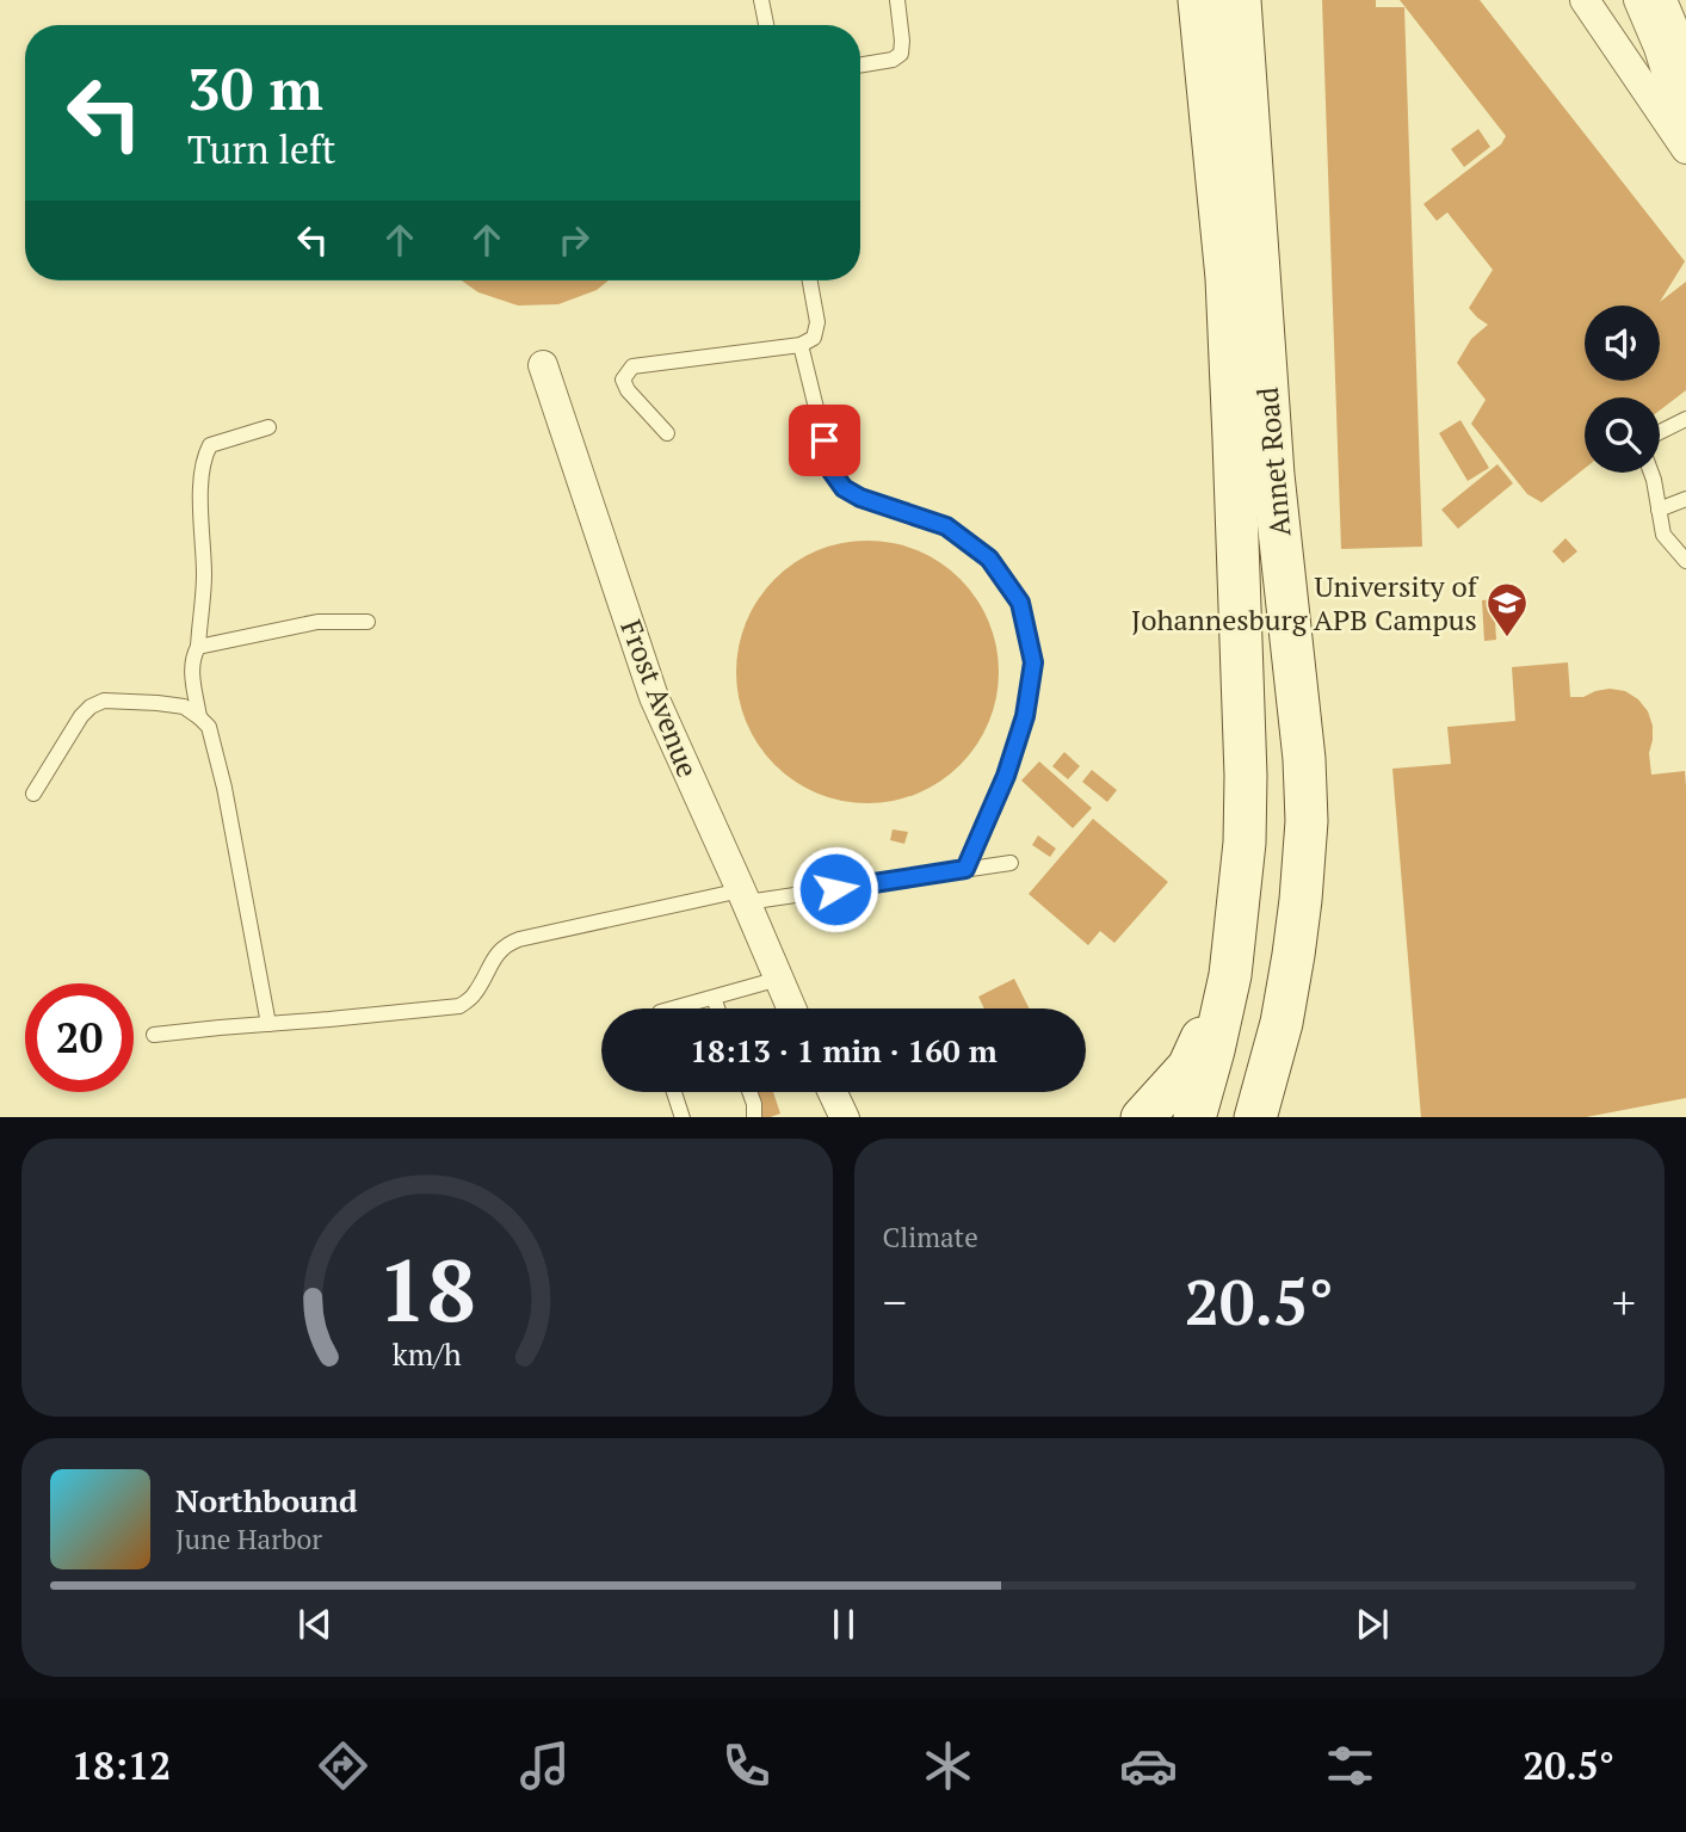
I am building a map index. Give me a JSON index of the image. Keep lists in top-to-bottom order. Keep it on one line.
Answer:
{"streets":{"main road":["Annet Road"],"street":["Frost Avenue"]},"places":{"school or university":["University of Johannesburg APB Campus"]},"page":{"turn":["30 m","Turn left"],"limit":"20","trip":"18:13 · 1 min · 160 m","tile":"Climate","heat":["−","20.5°","+"],"song":["Northbound","June Harbor"],"tabs":["18:12","20.5°"],"gauge":["18","km/h"]}}
